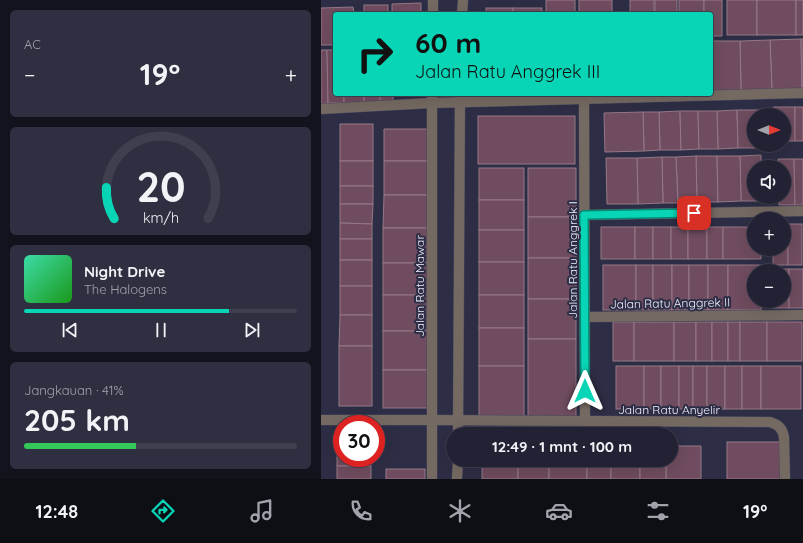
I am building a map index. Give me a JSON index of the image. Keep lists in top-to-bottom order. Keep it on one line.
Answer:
{"streets":{"street":["Jalan Ratu Anggrek I","Jalan Ratu Mawar","Jalan Ratu Anggrek II","Jalan Ratu Anyelir"]},"crossings":[["Jalan Ratu Anggrek I","Jalan Ratu Anggrek II"],["Jalan Ratu Anggrek I","Jalan Ratu Anyelir"],["Jalan Ratu Mawar","Jalan Ratu Anyelir"]],"north":"right","page":{"tile":["AC",["Jangkauan · 41%","205 km"]],"turn":["60 m","Jalan Ratu Anggrek III"],"heat":["−","19°","+"],"map_buttons":["+","−"],"song":["Night Drive","The Halogens"],"limit":"30","trip":"12:49 · 1 mnt · 100 m","tabs":["12:48","19°"],"gauge":["20","km/h"]}}
